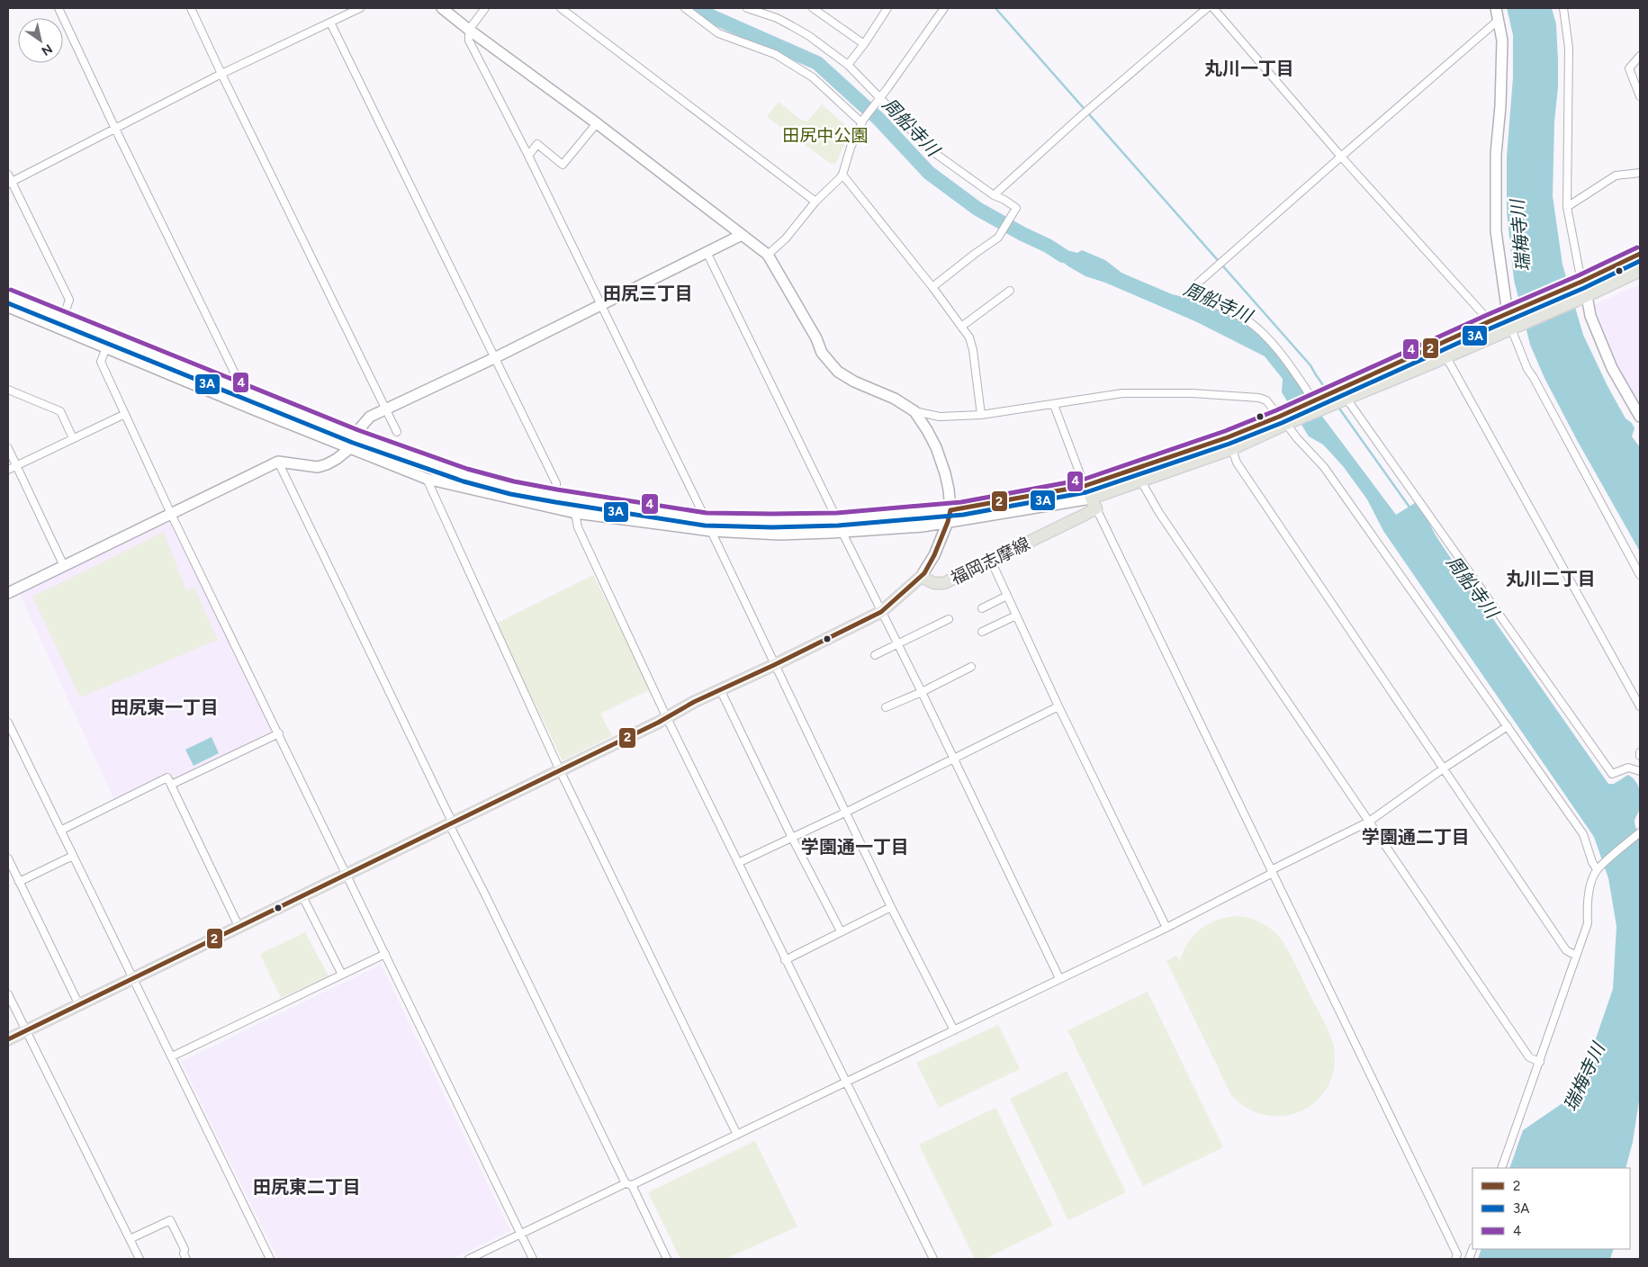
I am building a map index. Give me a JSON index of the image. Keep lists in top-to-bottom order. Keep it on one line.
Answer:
{"streets":{"main road":["福岡志摩線"]},"districts":["丸川一丁目","田尻三丁目","丸川二丁目","田尻東一丁目","学園通二丁目","学園通一丁目","田尻東二丁目"],"water":["周船寺川","瑞梅寺川"],"parks":["田尻中公園"],"lines":["transit line 4","transit line 2","transit line 3A"],"legend":["2","3A","4"],"north":"bottom right"}
